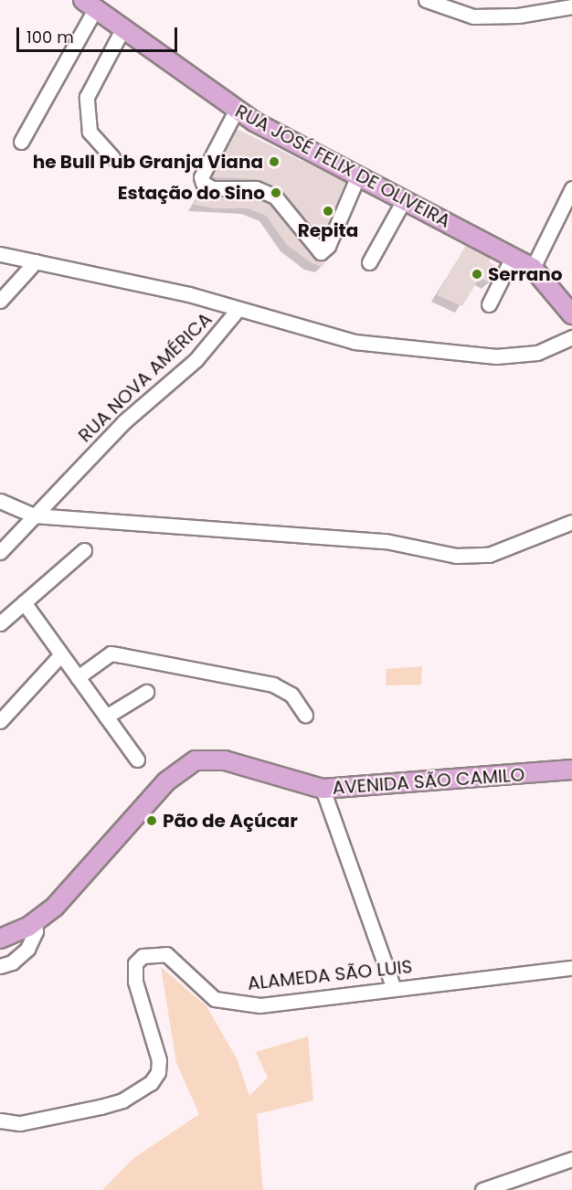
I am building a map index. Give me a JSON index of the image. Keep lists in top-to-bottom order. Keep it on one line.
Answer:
{"streets":{"main road":["RUA JOSÉ FELIX DE OLIVEIRA","AVENIDA SÃO CAMILO"],"street":["RUA NOVA AMÉRICA","ALAMEDA SÃO LUIS"]},"places":["he Bull Pub Granja Viana","Estação do Sino","Repita","Serrano","Pão de Açúcar"],"scale_bar":"100 m"}
